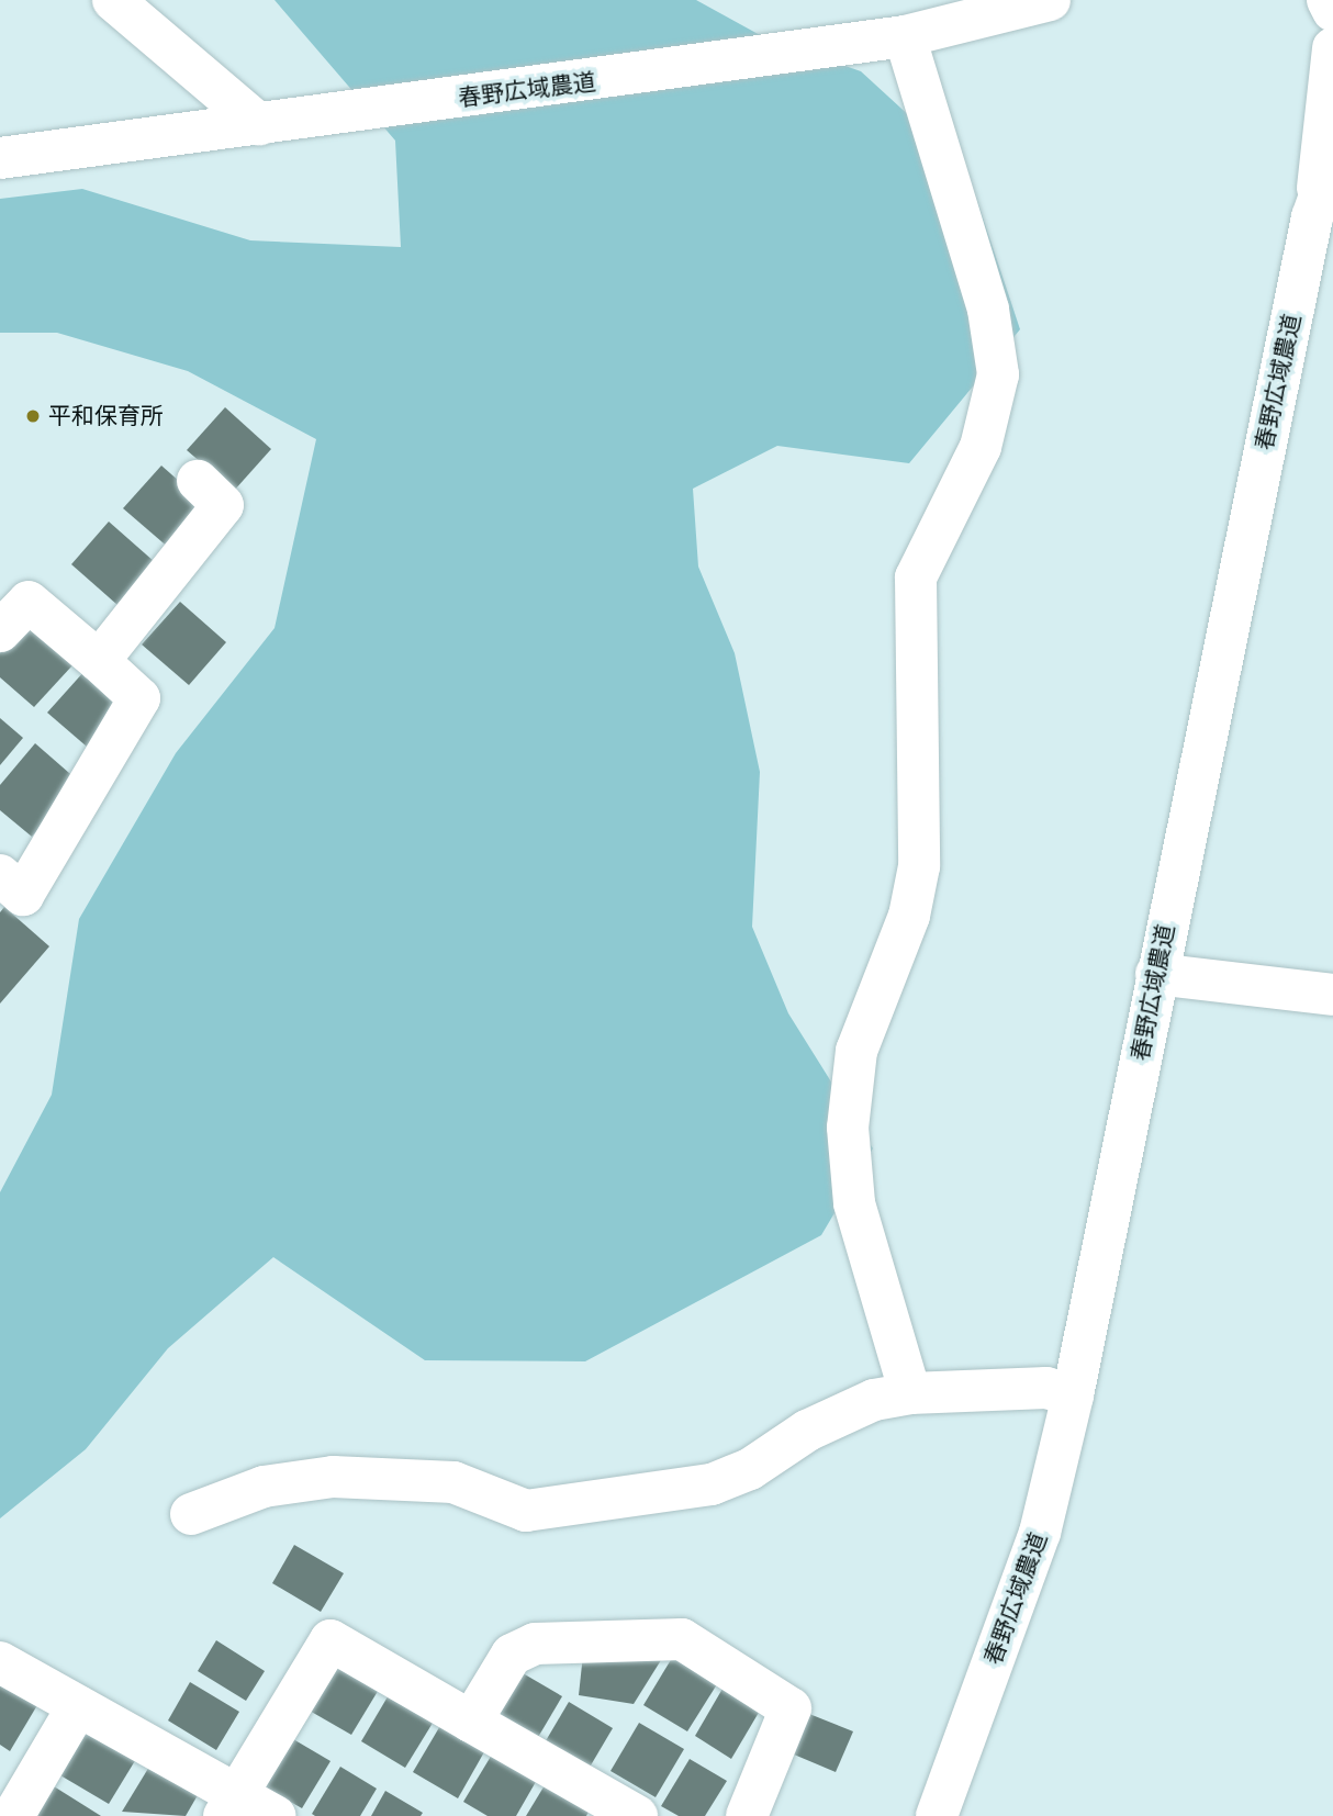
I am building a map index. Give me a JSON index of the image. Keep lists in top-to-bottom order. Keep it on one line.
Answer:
{"streets":{"street":["春野広域農道"]},"places":["平和保育所"]}
